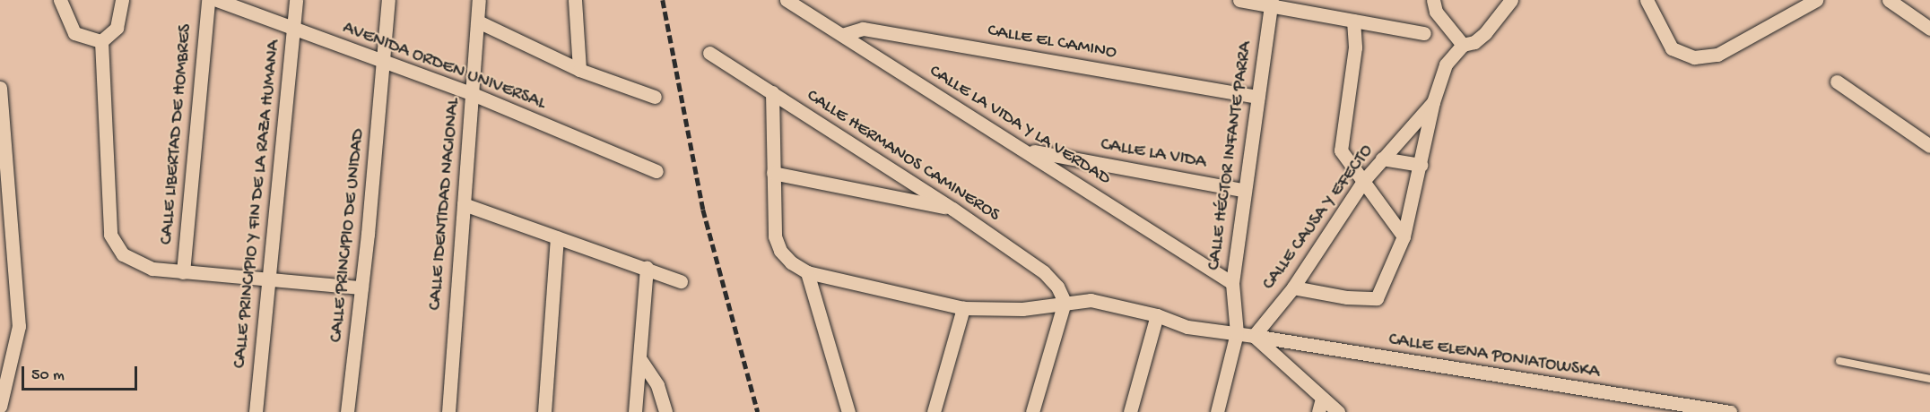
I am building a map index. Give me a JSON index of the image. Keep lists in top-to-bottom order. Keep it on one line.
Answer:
{"streets":{"street":["CALLE EL CAMINO","AVENIDA ORDEN UNIVERSAL","CALLE LA VIDA Y LA VERDAD","CALLE LIBERTAD DE HOMBRES","CALLE LA VIDA","CALLE HERMANOS CAMINEROS","CALLE HÉCTOR INFANTE PARRA","CALLE PRINCIPIO Y FIN DE LA RAZA HUMANA","CALLE IDENTIDAD NACIONAL","CALLE CAUSA Y EFECTO","CALLE PRINCIPIO DE UNIDAD","CALLE ELENA PONIATOWSKA"]},"crossings":[["CALLE EL CAMINO","CALLE LA VIDA Y LA VERDAD"],["CALLE EL CAMINO","CALLE HÉCTOR INFANTE PARRA"],["AVENIDA ORDEN UNIVERSAL","CALLE PRINCIPIO Y FIN DE LA RAZA HUMANA"],["AVENIDA ORDEN UNIVERSAL","CALLE IDENTIDAD NACIONAL"],["AVENIDA ORDEN UNIVERSAL","CALLE PRINCIPIO DE UNIDAD"],["CALLE LA VIDA Y LA VERDAD","CALLE LA VIDA"],["CALLE LA VIDA Y LA VERDAD","CALLE HÉCTOR INFANTE PARRA"],["CALLE LA VIDA","CALLE HÉCTOR INFANTE PARRA"],["CALLE HERMANOS CAMINEROS","CALLE ELENA PONIATOWSKA"],["CALLE HÉCTOR INFANTE PARRA","CALLE ELENA PONIATOWSKA"],["CALLE CAUSA Y EFECTO","CALLE ELENA PONIATOWSKA"]],"scale_bar":"50 m"}
